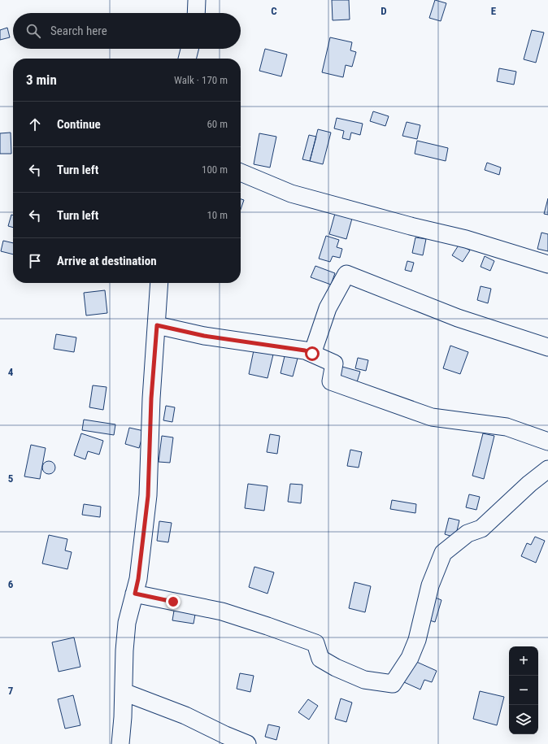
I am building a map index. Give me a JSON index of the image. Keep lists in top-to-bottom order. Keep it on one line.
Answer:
{"page":{"search":"Search here","heading":["3 min","Walk · 170 m"],"list":[["Continue","60 m"],["Turn left","100 m"],["Turn left","10 m"],"Arrive at destination"],"map_buttons":["+","−"]},"grid":{"columns":["C","D","E"],"rows":["4","5","6","7"]}}
